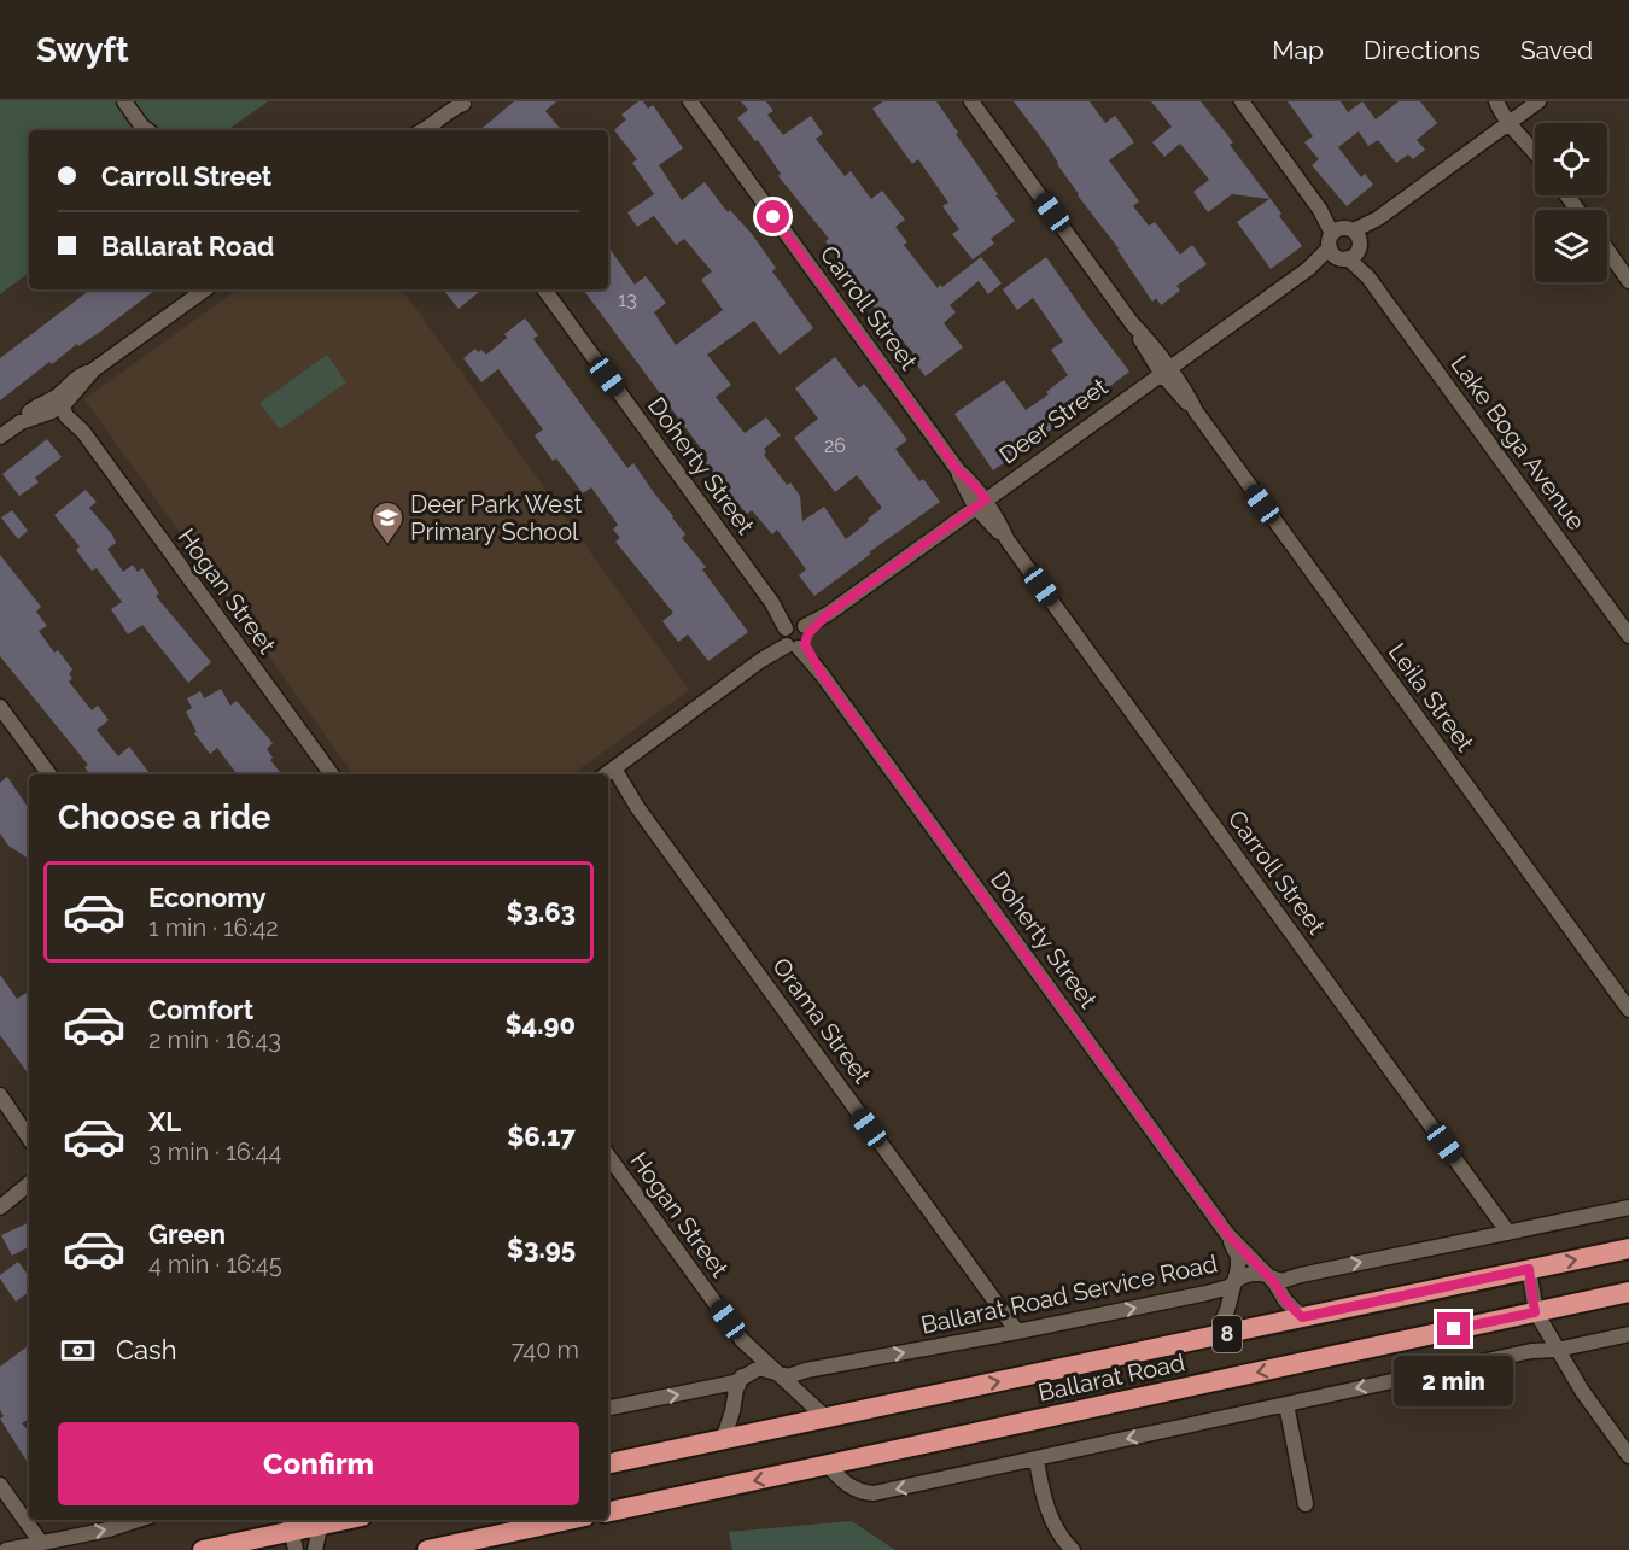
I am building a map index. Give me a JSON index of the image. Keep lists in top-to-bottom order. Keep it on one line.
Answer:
{"streets":{"highway":["8","Ballarat Road"],"street":["Carroll Street","Deer Street","Lake Boga Avenue","Doherty Street","Hogan Street","Leila Street","Orama Street","Ballarat Road Service Road"]},"crossings":[["Carroll Street","Deer Street"],["Carroll Street","Ballarat Road Service Road"],["Deer Street","Lake Boga Avenue"],["Deer Street","Doherty Street"],["Deer Street","Leila Street"],["Doherty Street","Ballarat Road Service Road"],["Doherty Street","Ballarat Road"],["Hogan Street","Ballarat Road Service Road"],["Hogan Street","Ballarat Road"],["Orama Street","Ballarat Road Service Road"]],"places":{"school or university":["Deer Park West Primary School"]},"house_numbers":["13","26"],"page":{"header":"Swyft","nav":["Map","Directions","Saved"],"banner":["Carroll Street","Ballarat Road"],"heading":"Choose a ride","list":[{"name":"Economy","note":"1 min · 16:42","value":"$3.63"},{"name":"Comfort","note":"2 min · 16:43","value":"$4.90"},{"name":"XL","note":"3 min · 16:44","value":"$6.17"},{"name":"Green","note":"4 min · 16:45","value":"$3.95"}],"pay":["Cash","740 m"],"bubble":"2 min","buttons":"Confirm"}}
